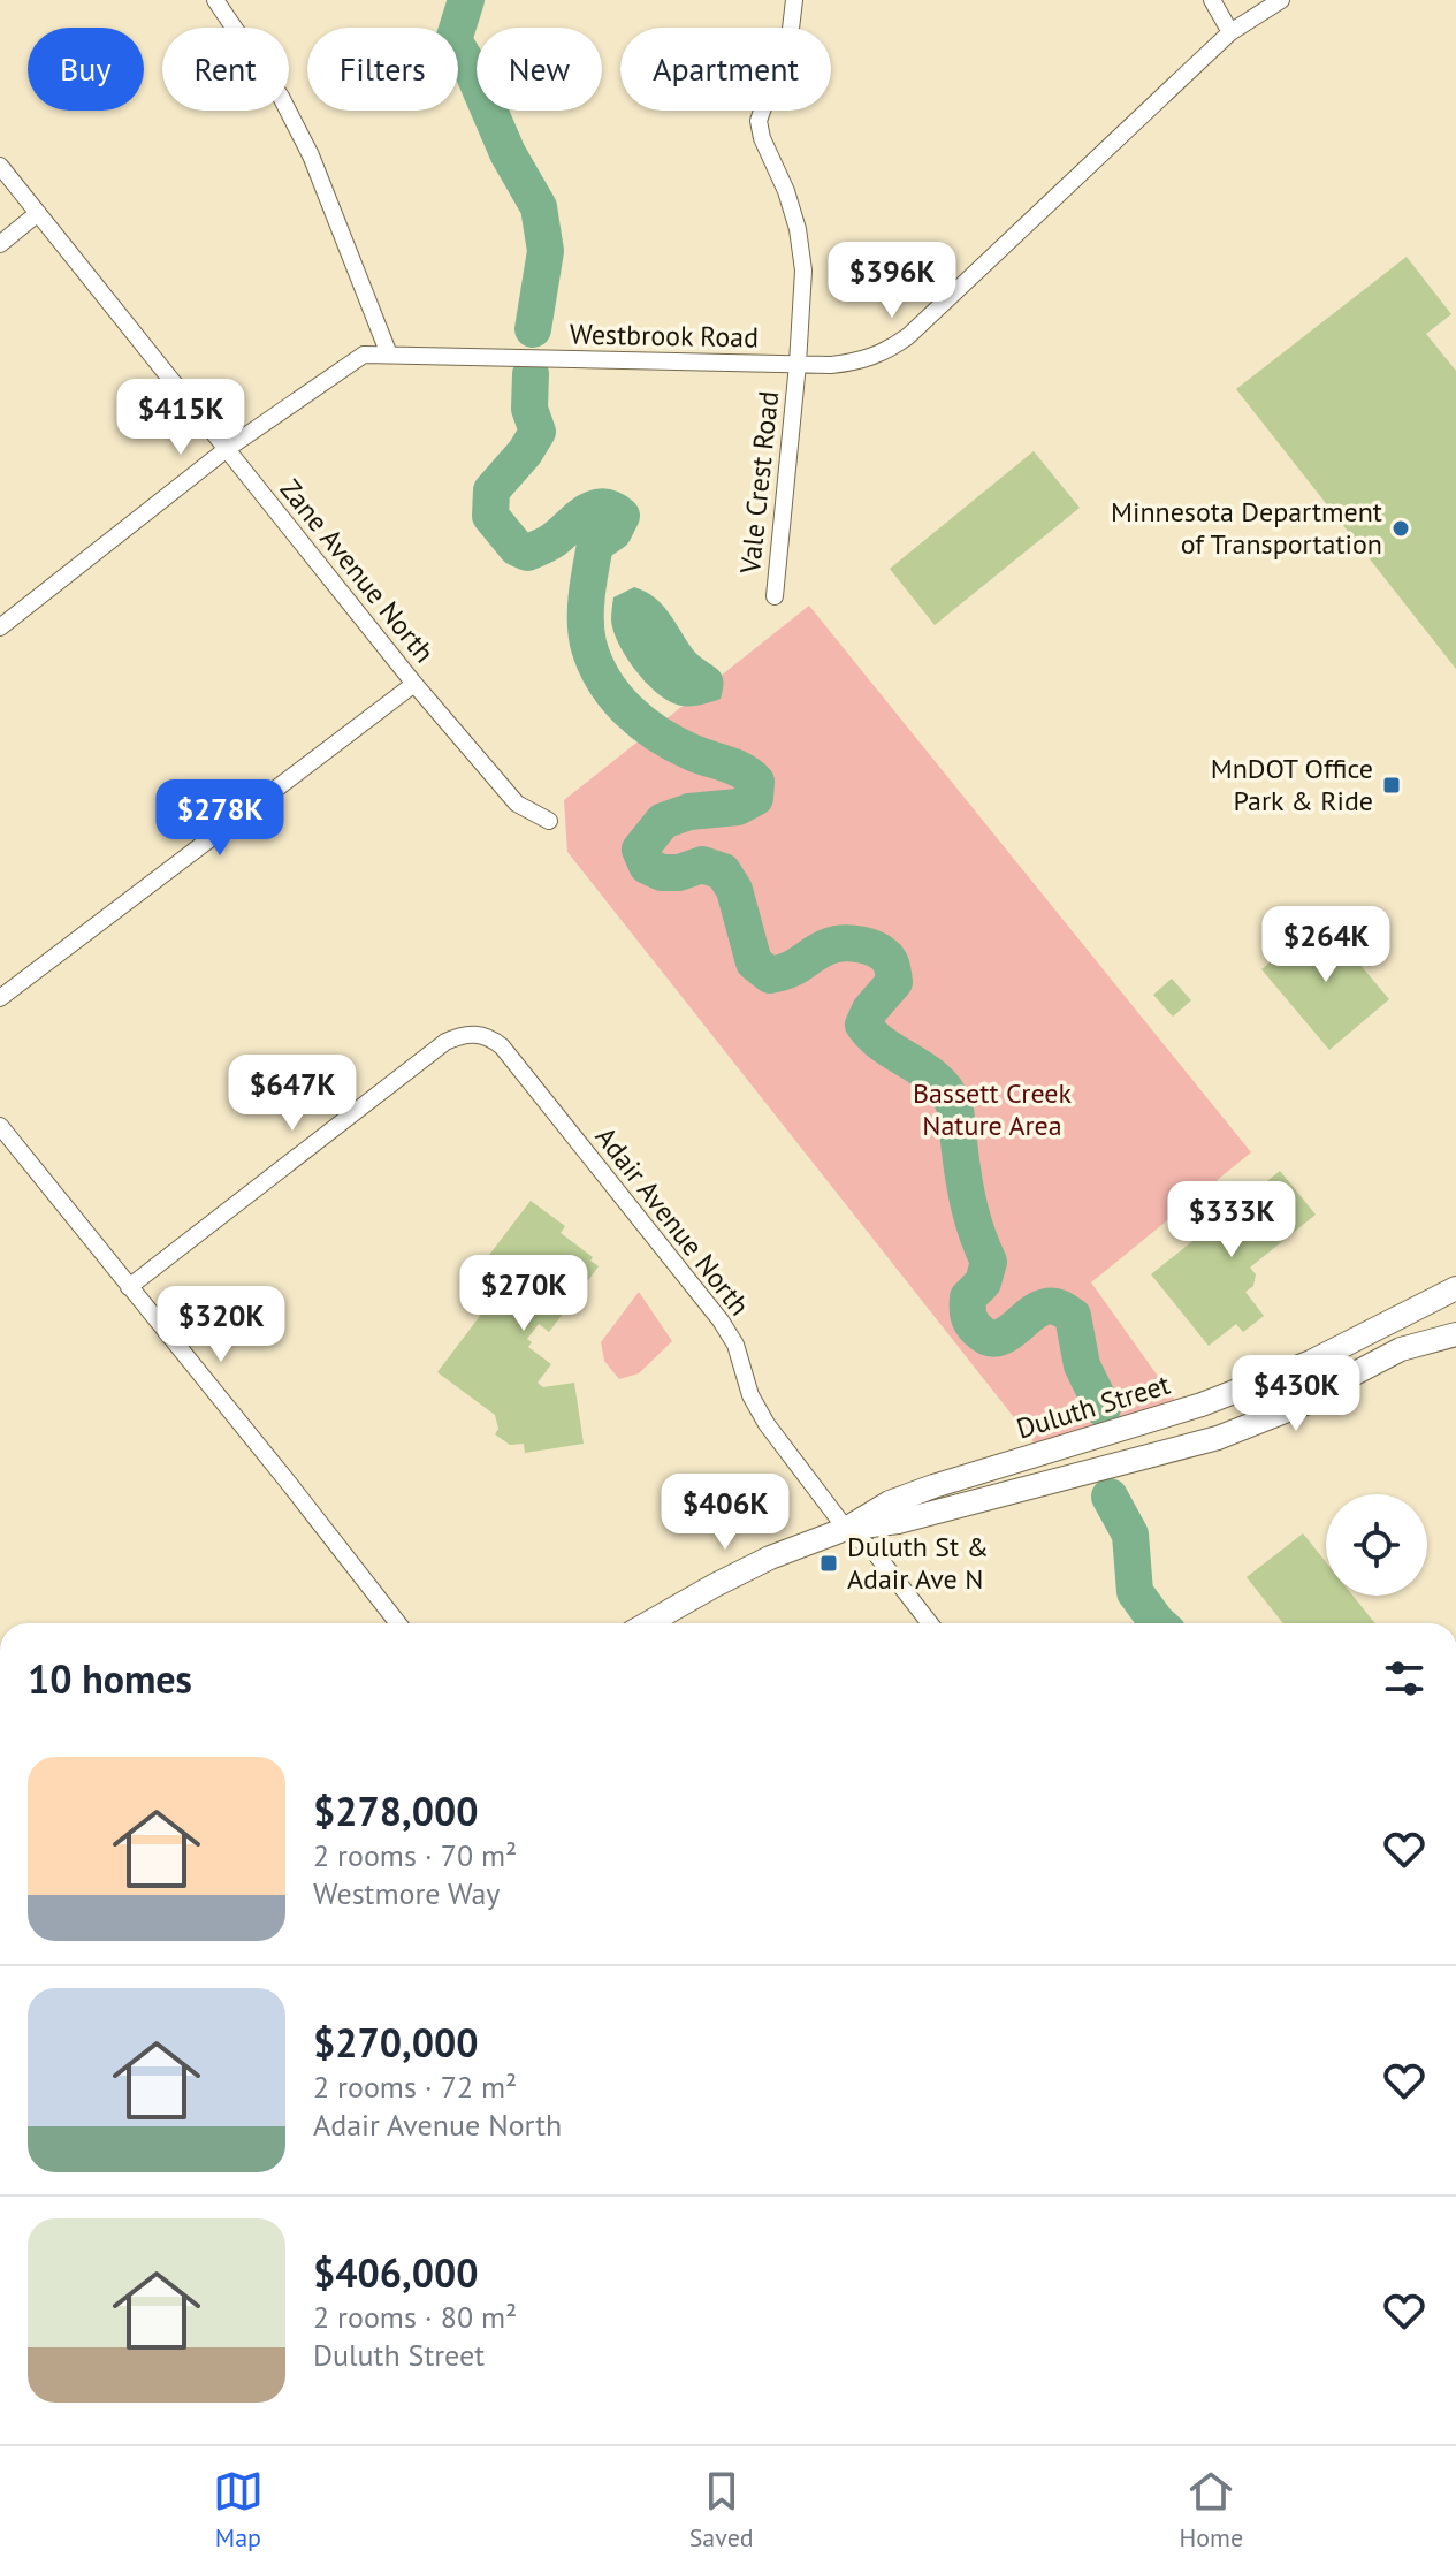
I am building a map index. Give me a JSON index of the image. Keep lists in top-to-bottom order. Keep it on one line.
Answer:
{"streets":{"street":["Westbrook Road","Vale Crest Road","Zane Avenue North","Adair Avenue North","Duluth Street"]},"crossings":[["Westbrook Road","Vale Crest Road"],["Westbrook Road","Zane Avenue North"],["Adair Avenue North","Duluth Street"]],"parks":["Bassett Creek Nature Area"],"places":{"other":["Minnesota Department of Transportation"],"transit":["MnDOT Office Park & Ride","Duluth St & Adair Ave N"]},"page":{"chip":["Buy","Rent","Filters","New","Apartment"],"price":["$396K","$415K","$278K","$264K","$647K","$333K","$270K","$320K","$430K","$406K"],"heading":"10 homes","list":[{"name":"$278,000","note":"2 rooms · 70 m² · Westmore Way"},{"name":"$270,000","note":"2 rooms · 72 m² · Adair Avenue North"},{"name":"$406,000","note":"2 rooms · 80 m² · Duluth Street"}],"tabs":["Map","Saved","Home"]}}
